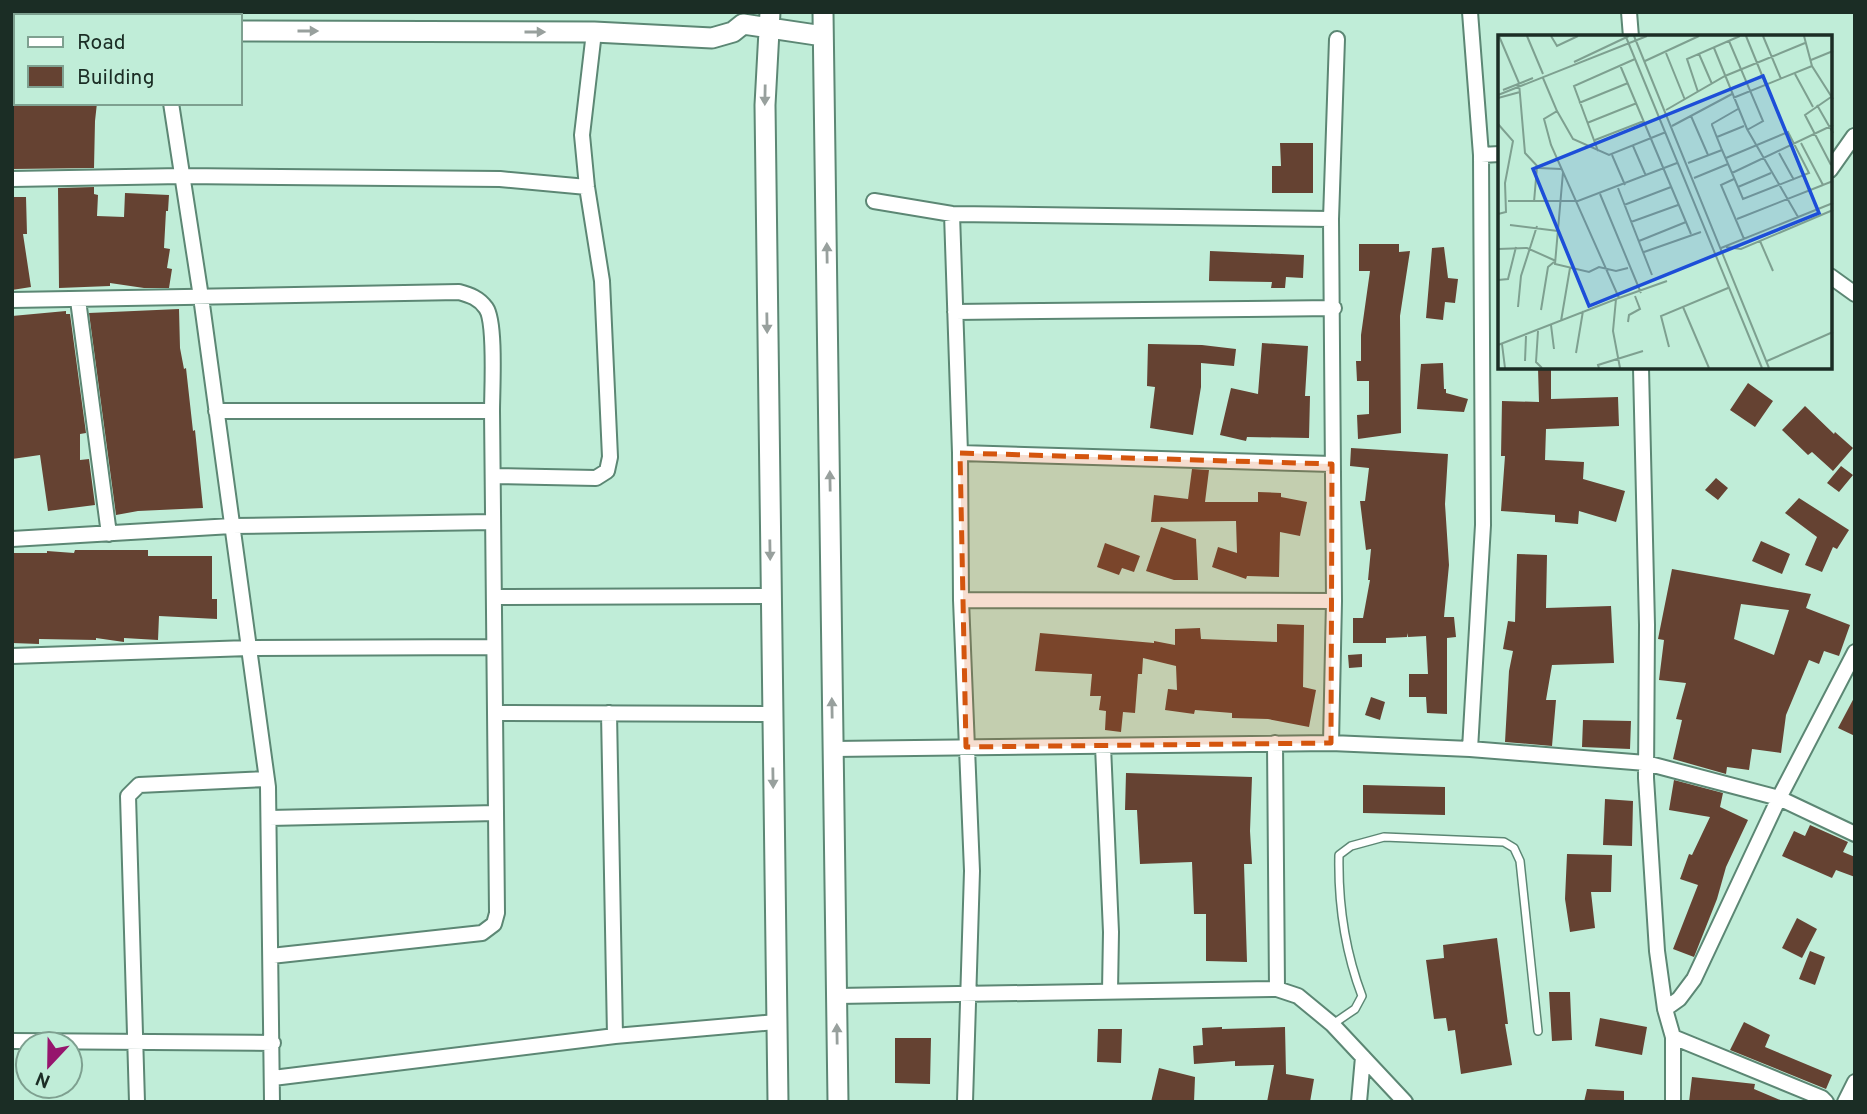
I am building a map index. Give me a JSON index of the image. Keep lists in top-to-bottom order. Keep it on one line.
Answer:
{"legend":["Road","Building"],"north":"bottom"}
